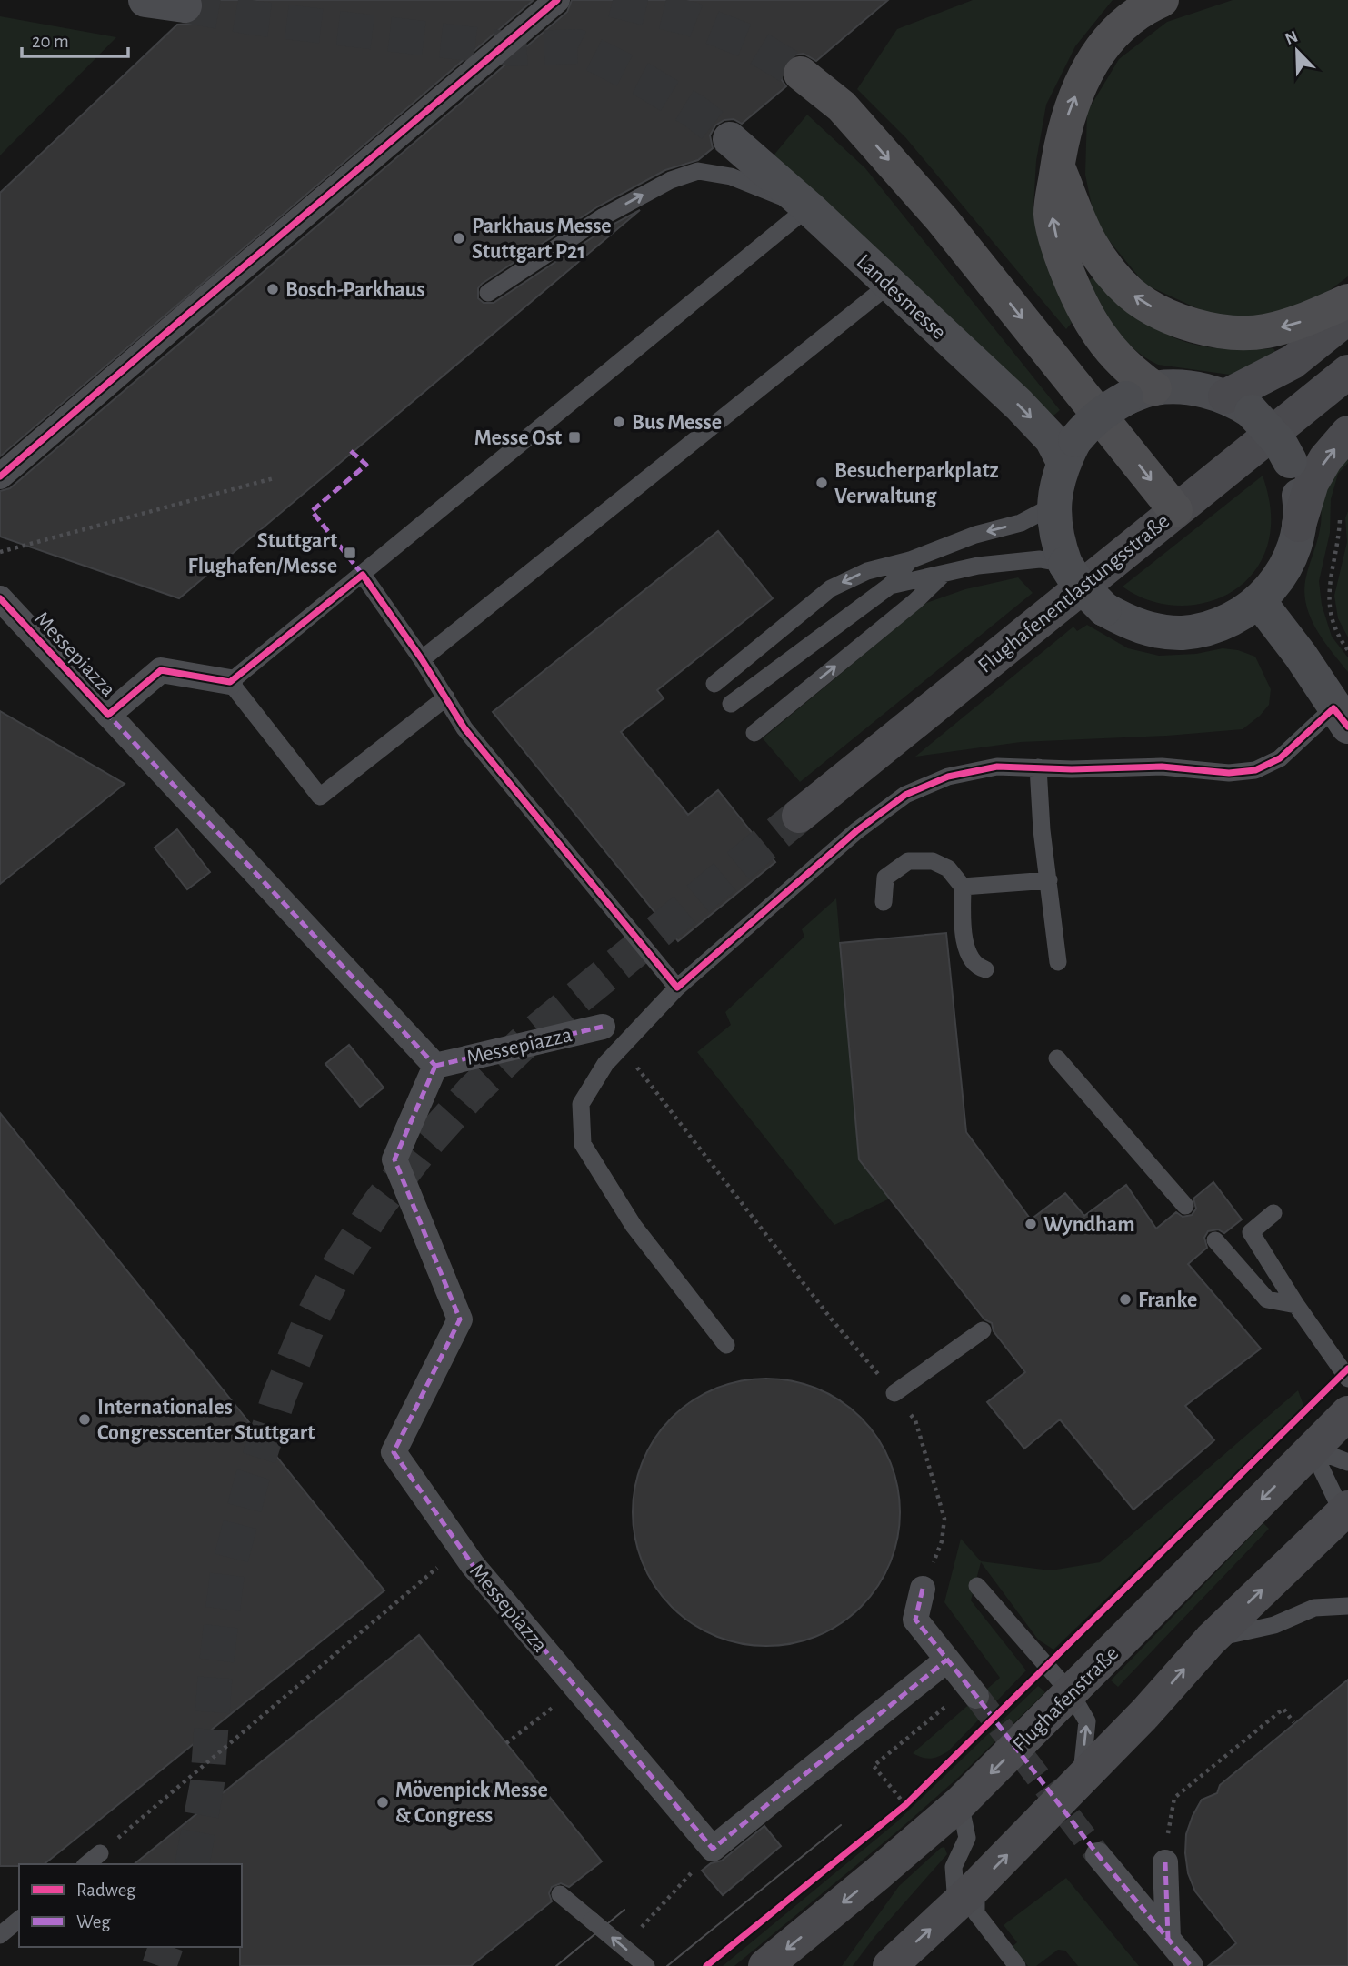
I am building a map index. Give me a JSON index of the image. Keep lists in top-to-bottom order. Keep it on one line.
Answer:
{"streets":{"main road":["Flughafenentlastungsstraße","Flughafenstraße"],"street":["Landesmesse","Messepiazza"]},"one_way":["Landesmesse"],"places":{"other":["Parkhaus Messe Stuttgart P21","Bosch-Parkhaus","Bus Messe","Besucherparkplatz Verwaltung","Wyndham","Franke","Internationales Congresscenter Stuttgart","Mövenpick Messe & Congress"],"transit":["Messe Ost","Stuttgart Flughafen/Messe"]},"legend":["Radweg","Weg"],"scale_bar":"20 m","north":"top left"}
